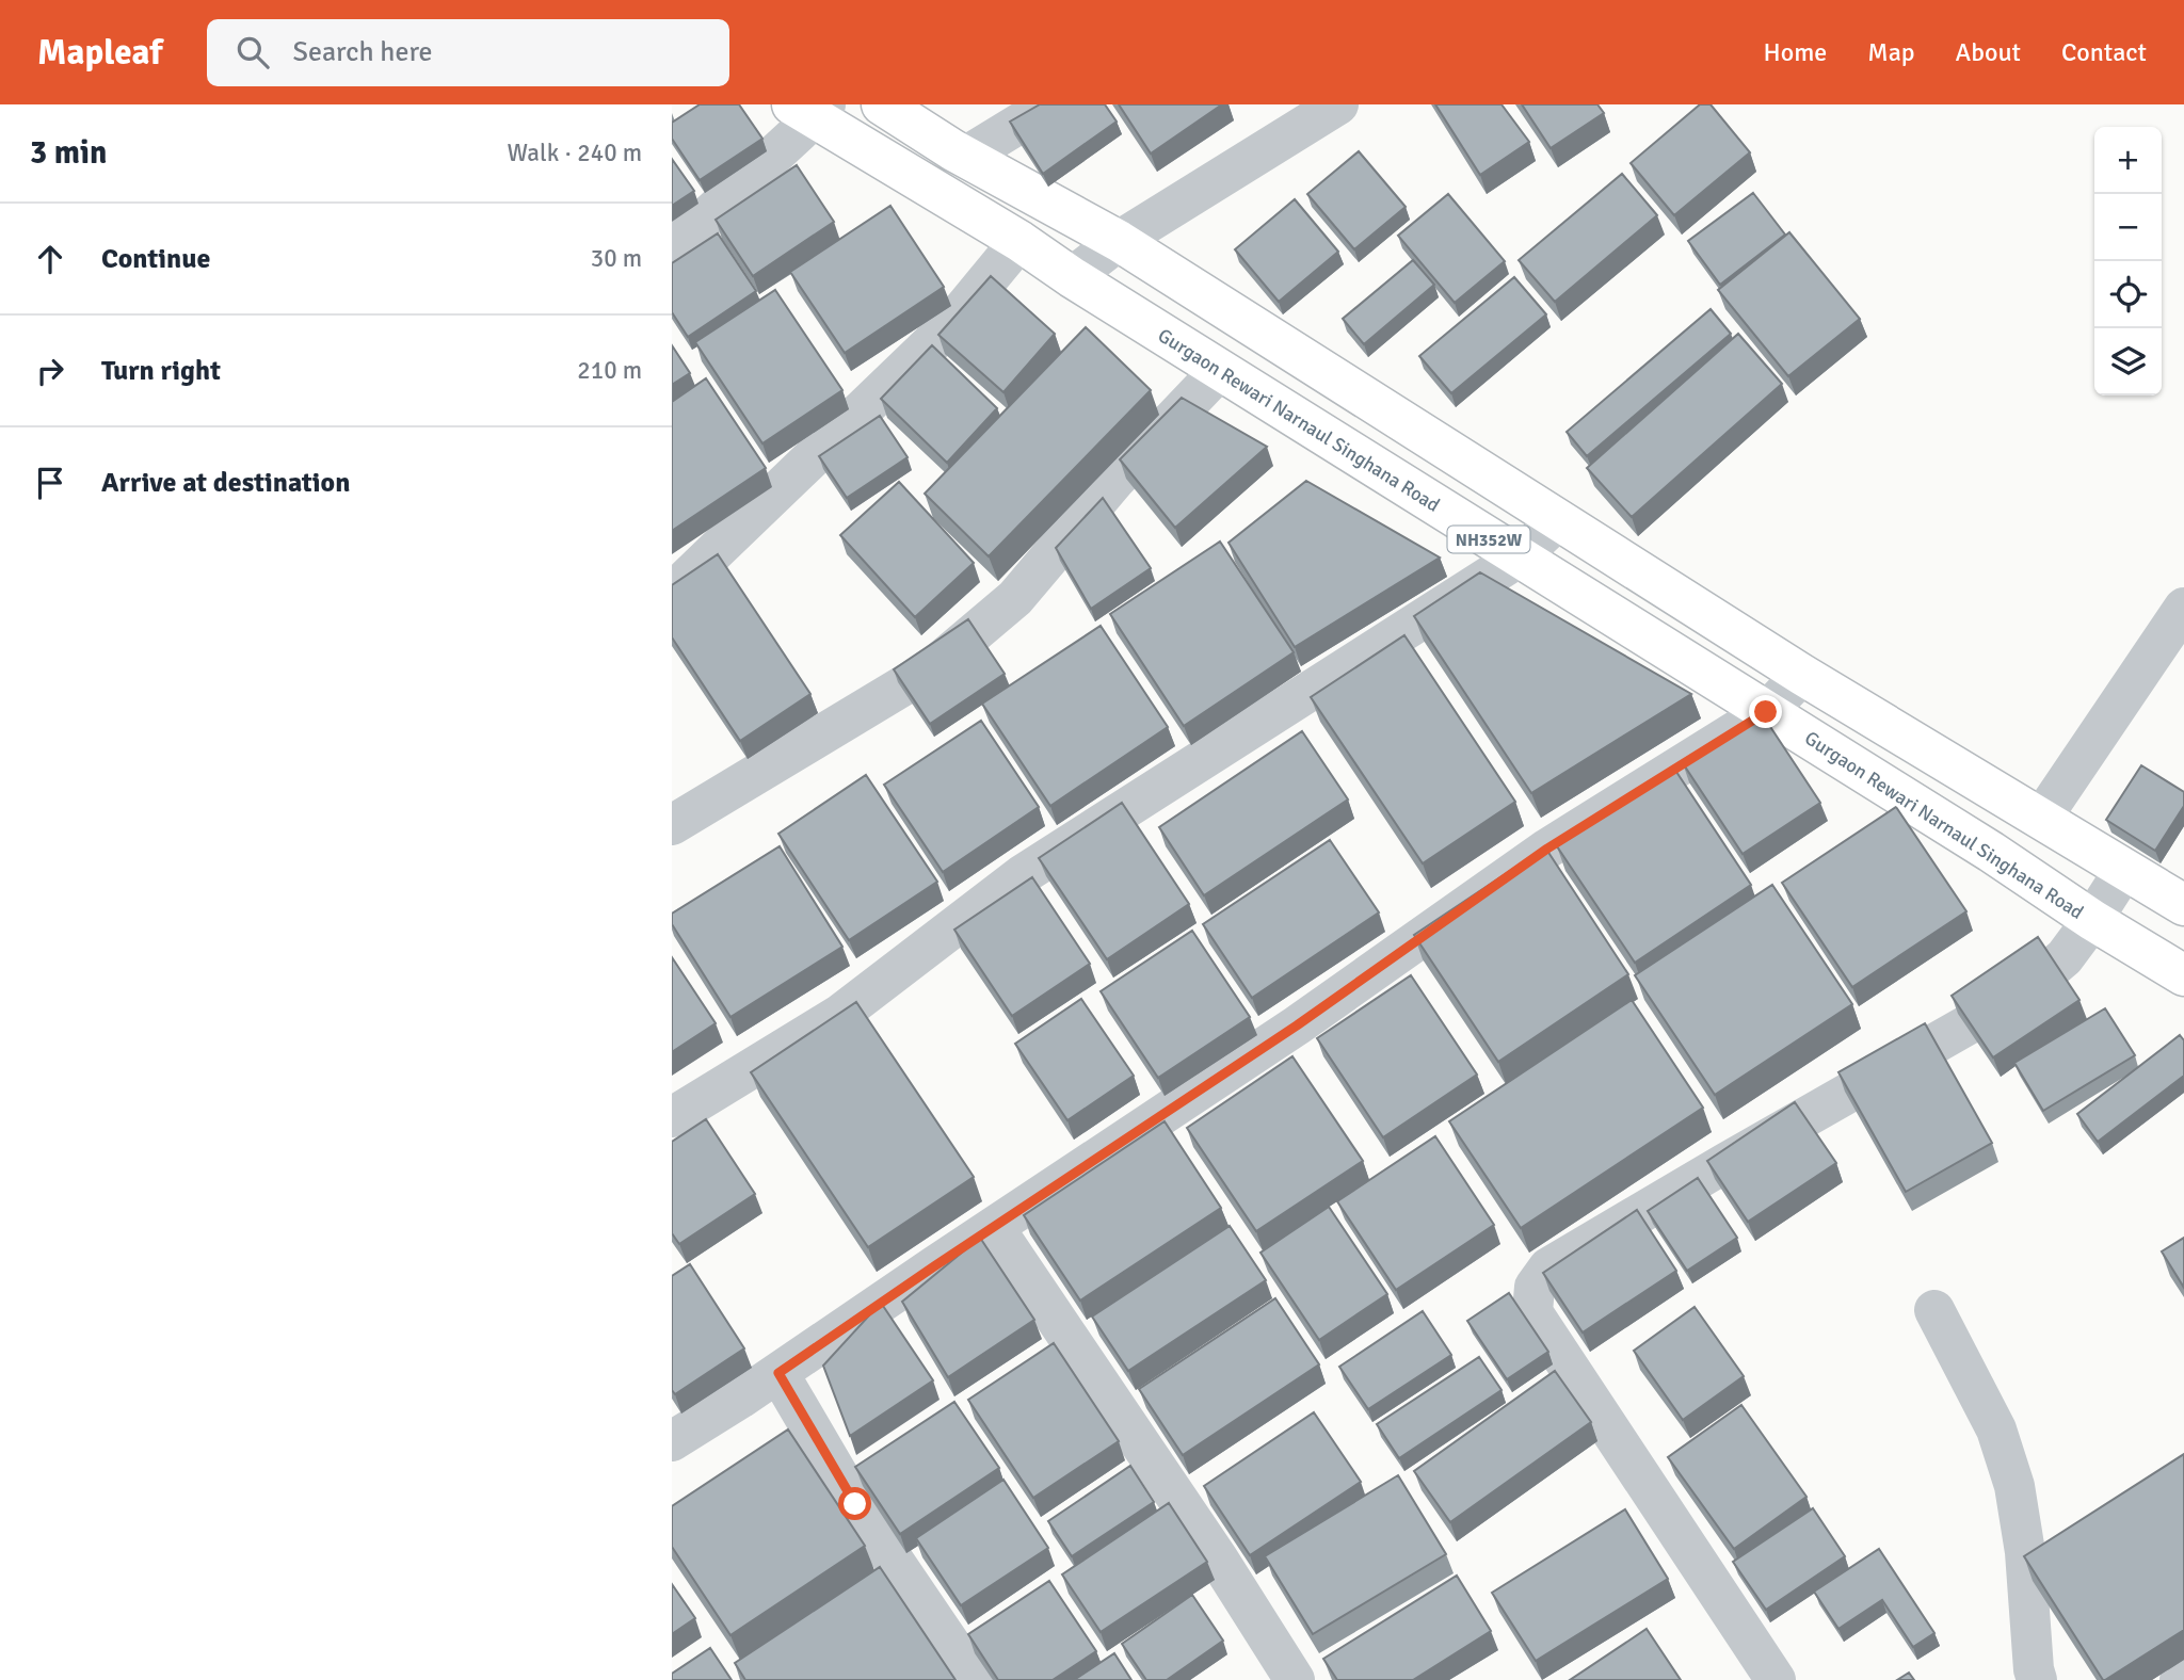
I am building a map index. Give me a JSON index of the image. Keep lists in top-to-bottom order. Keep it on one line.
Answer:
{"streets":{"highway":["Gurgaon Rewari Narnaul Singhana Road","NH352W"]},"page":{"header":"Mapleaf","search":"Search here","nav":["Home","Map","About","Contact"],"heading":["3 min","Walk · 240 m"],"map_buttons":["+","−"],"list":[["Continue","30 m"],["Turn right","210 m"],"Arrive at destination"]}}
